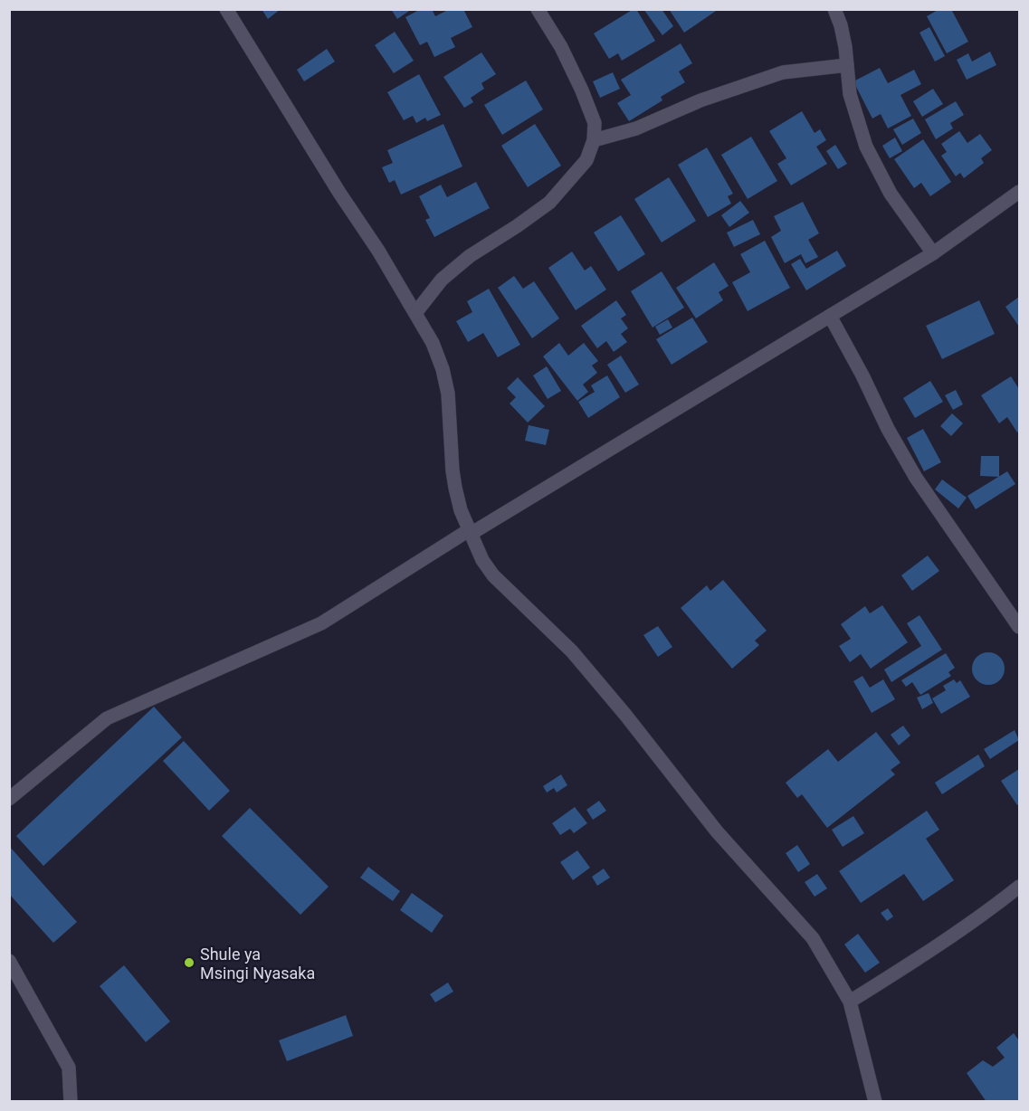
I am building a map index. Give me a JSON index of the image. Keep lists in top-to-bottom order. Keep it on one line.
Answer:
{"places":["Shule ya Msingi Nyasaka"]}
